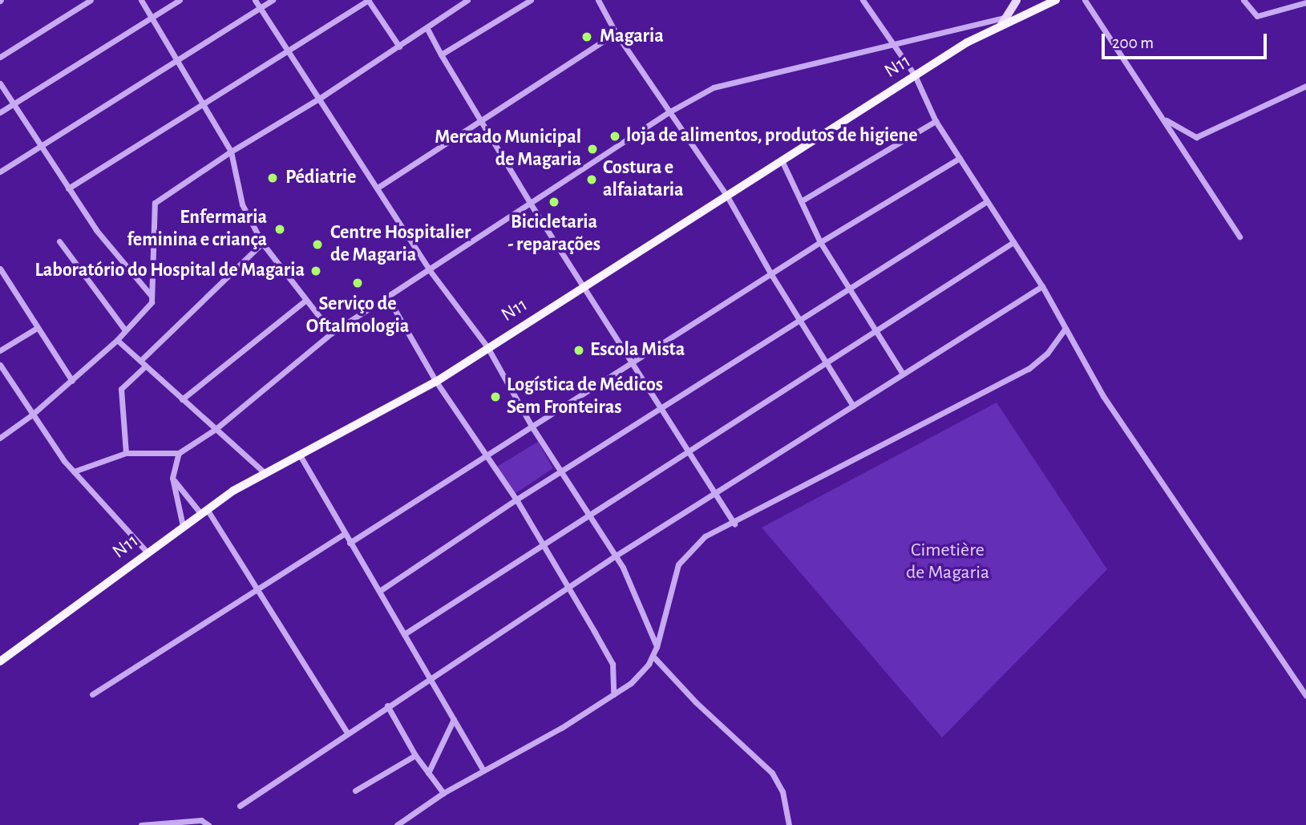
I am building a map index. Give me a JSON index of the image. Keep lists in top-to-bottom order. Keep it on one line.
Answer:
{"streets":{"main road":["N11"]},"parks":["Cimetière de Magaria"],"places":["Magaria","loja de alimentos, produtos de higiene","Mercado Municipal de Magaria","Pédiatrie","Costura e alfaiataria","Bicicletaria - reparações","Enfermaria feminina e criança","Centre Hospitalier de Magaria","Laboratório do Hospital de Magaria","Serviço de Oftalmologia","Escola Mista","Logística de Médicos Sem Fronteiras"],"scale_bar":"200 m"}
